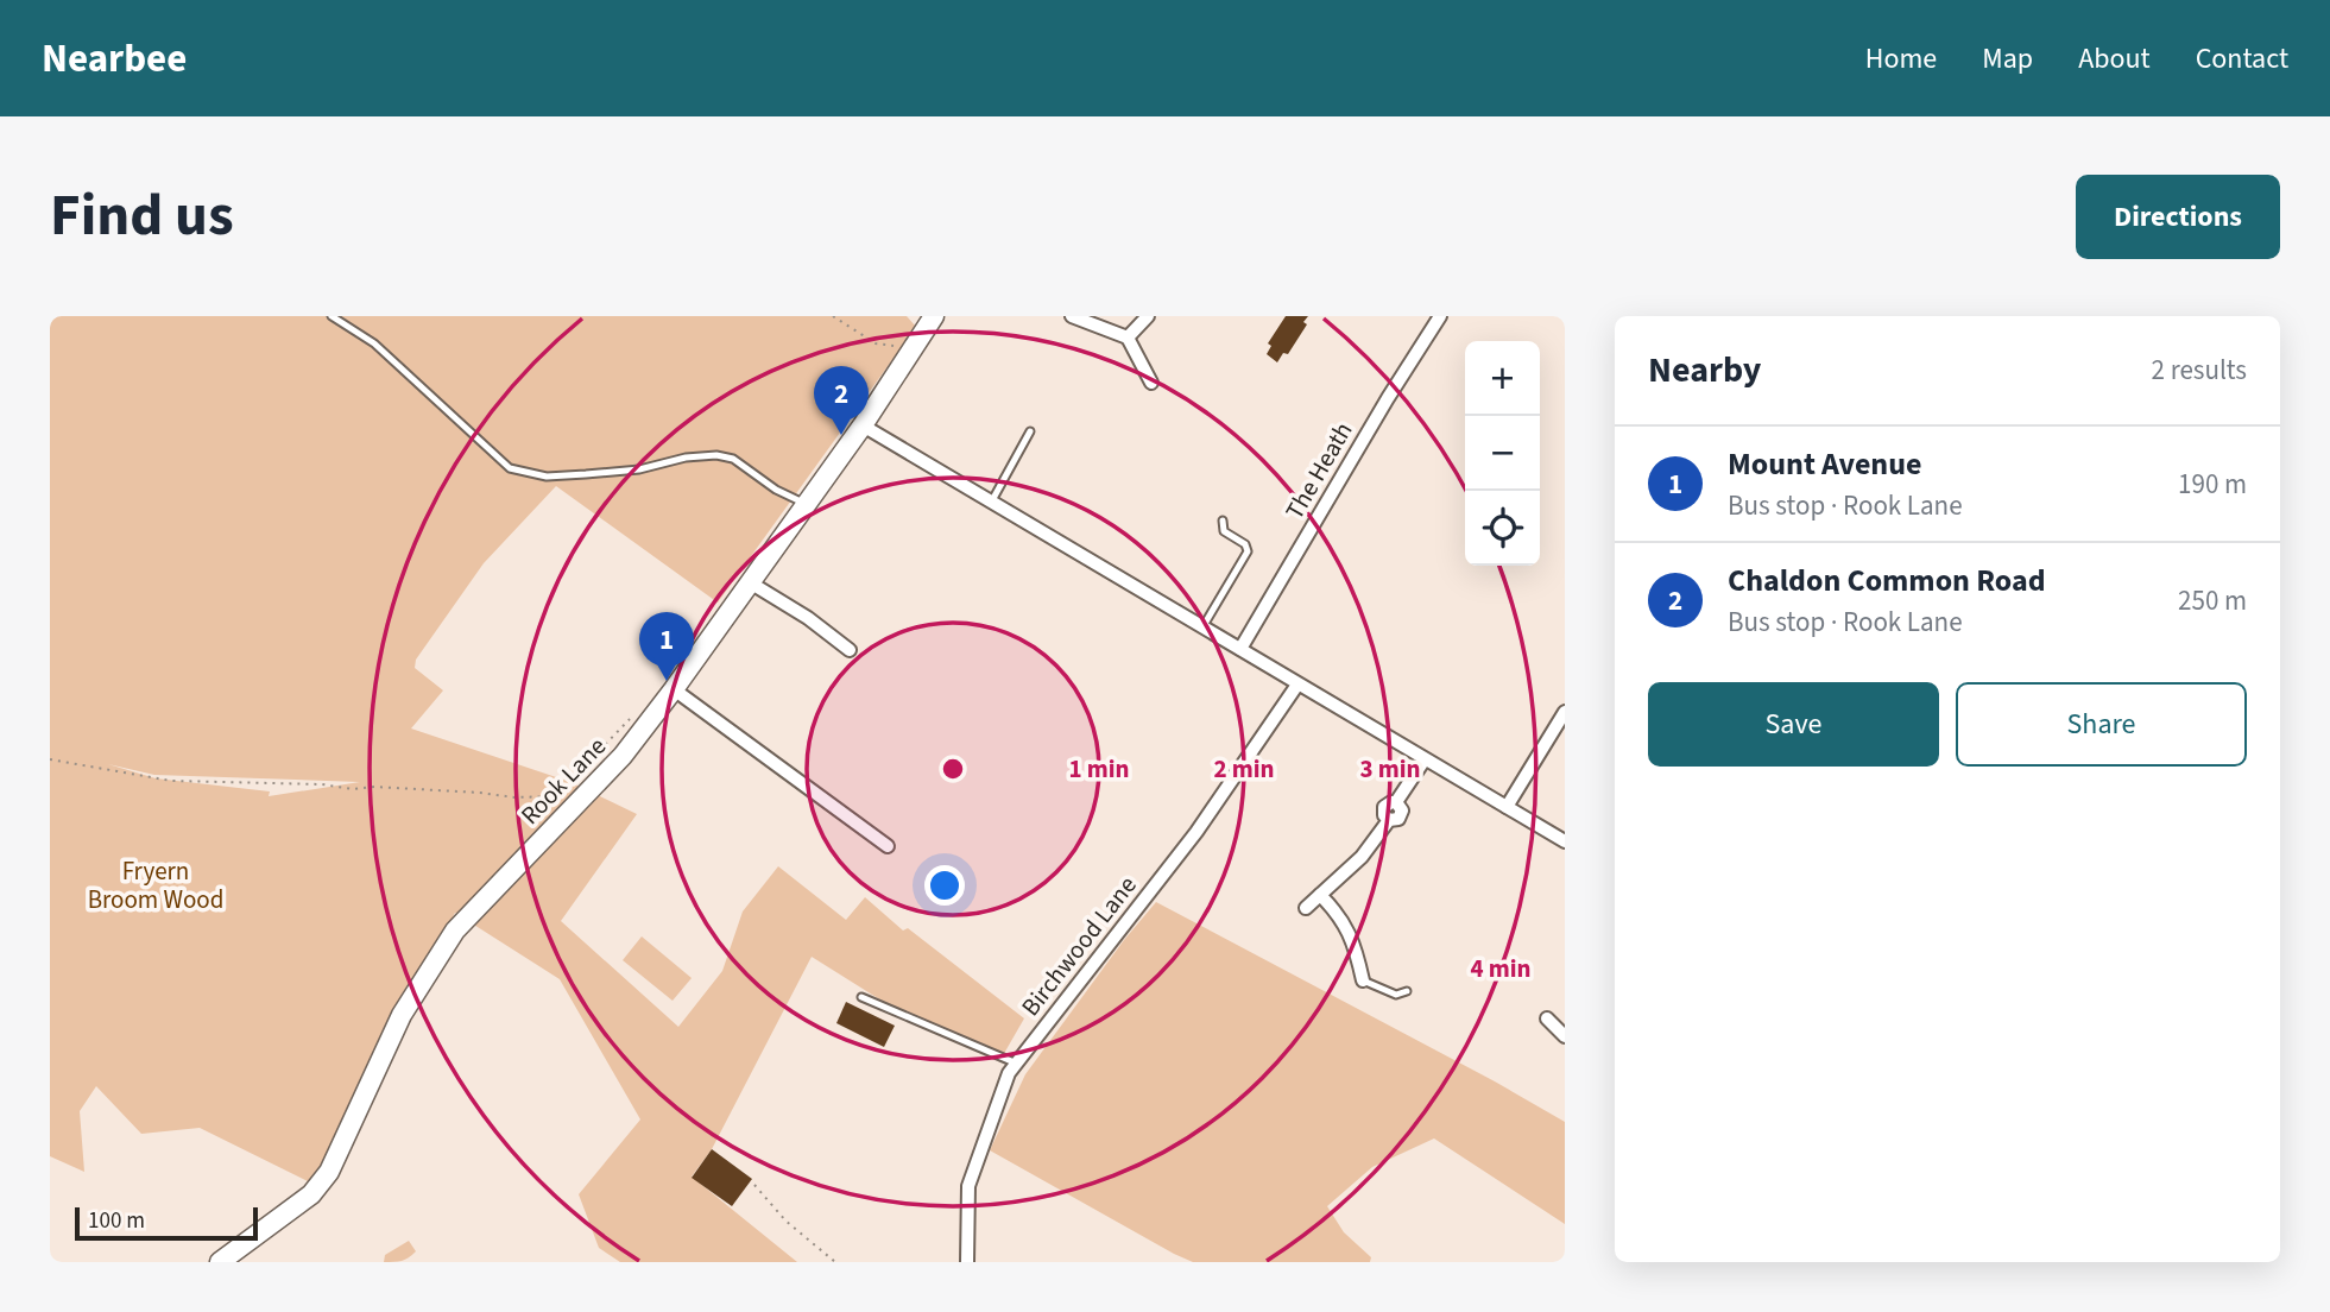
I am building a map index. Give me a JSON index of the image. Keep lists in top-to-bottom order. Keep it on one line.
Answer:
{"streets":{"main road":["Rook Lane"],"street":["The Heath","Birchwood Lane"]},"parks":["Fryern Broom Wood"],"scale_bar":"100 m","page":{"header":"Nearbee","nav":["Home","Map","About","Contact"],"title":"Find us","buttons":["Directions",["Save","Share"]],"heading":["Nearby","2 results"],"map_buttons":["+","−"],"pins":["2","1"],"list":[{"mark":"1","name":"Mount Avenue","note":"Bus stop · Rook Lane","value":"190 m"},{"mark":"2","name":"Chaldon Common Road","note":"Bus stop · Rook Lane","value":"250 m"}],"scale":"100 m"},"rings":["1 min","2 min","3 min","4 min"]}
